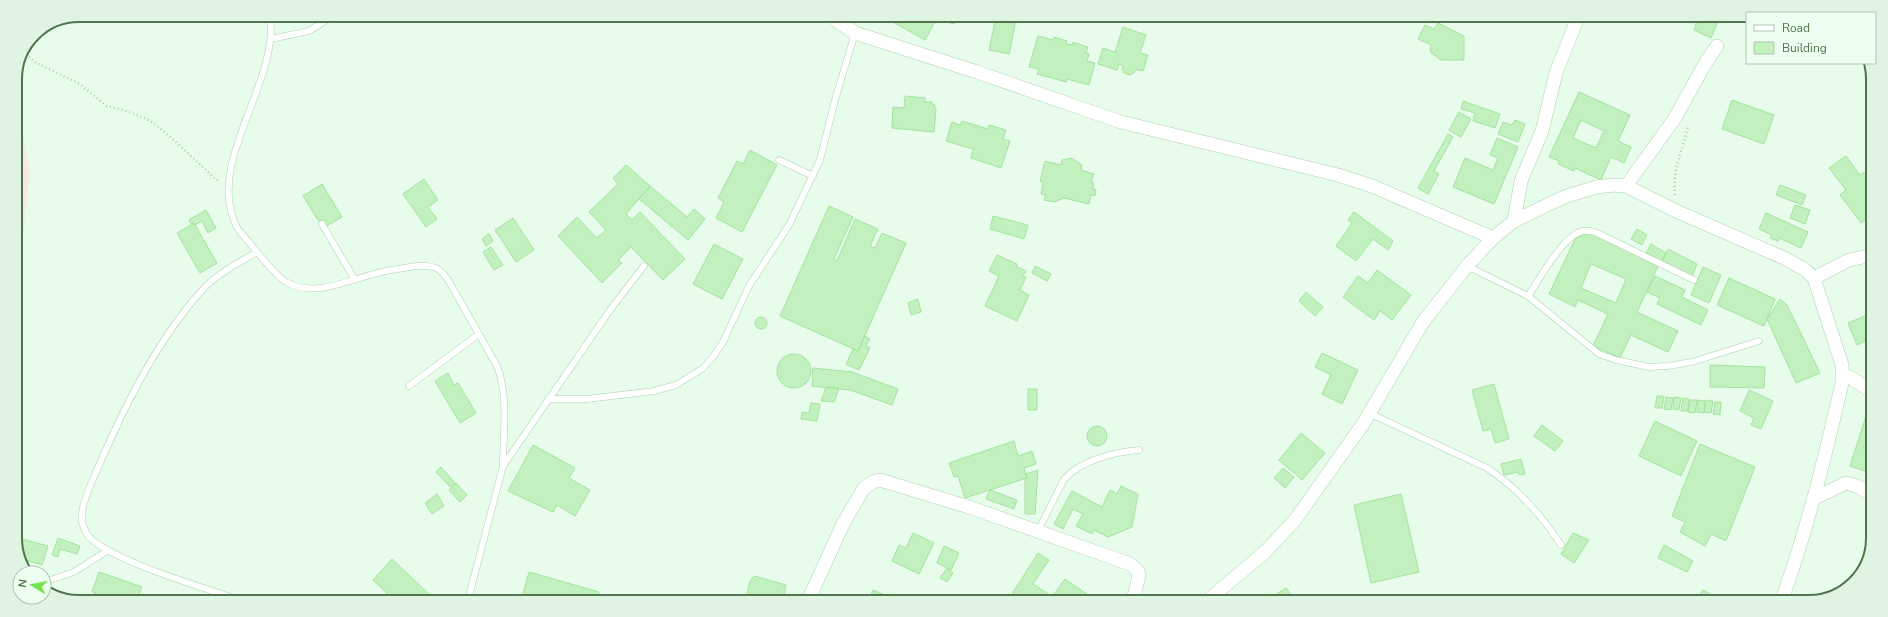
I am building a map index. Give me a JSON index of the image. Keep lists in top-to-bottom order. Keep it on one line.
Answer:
{"legend":["Road","Building"],"north":"left"}
